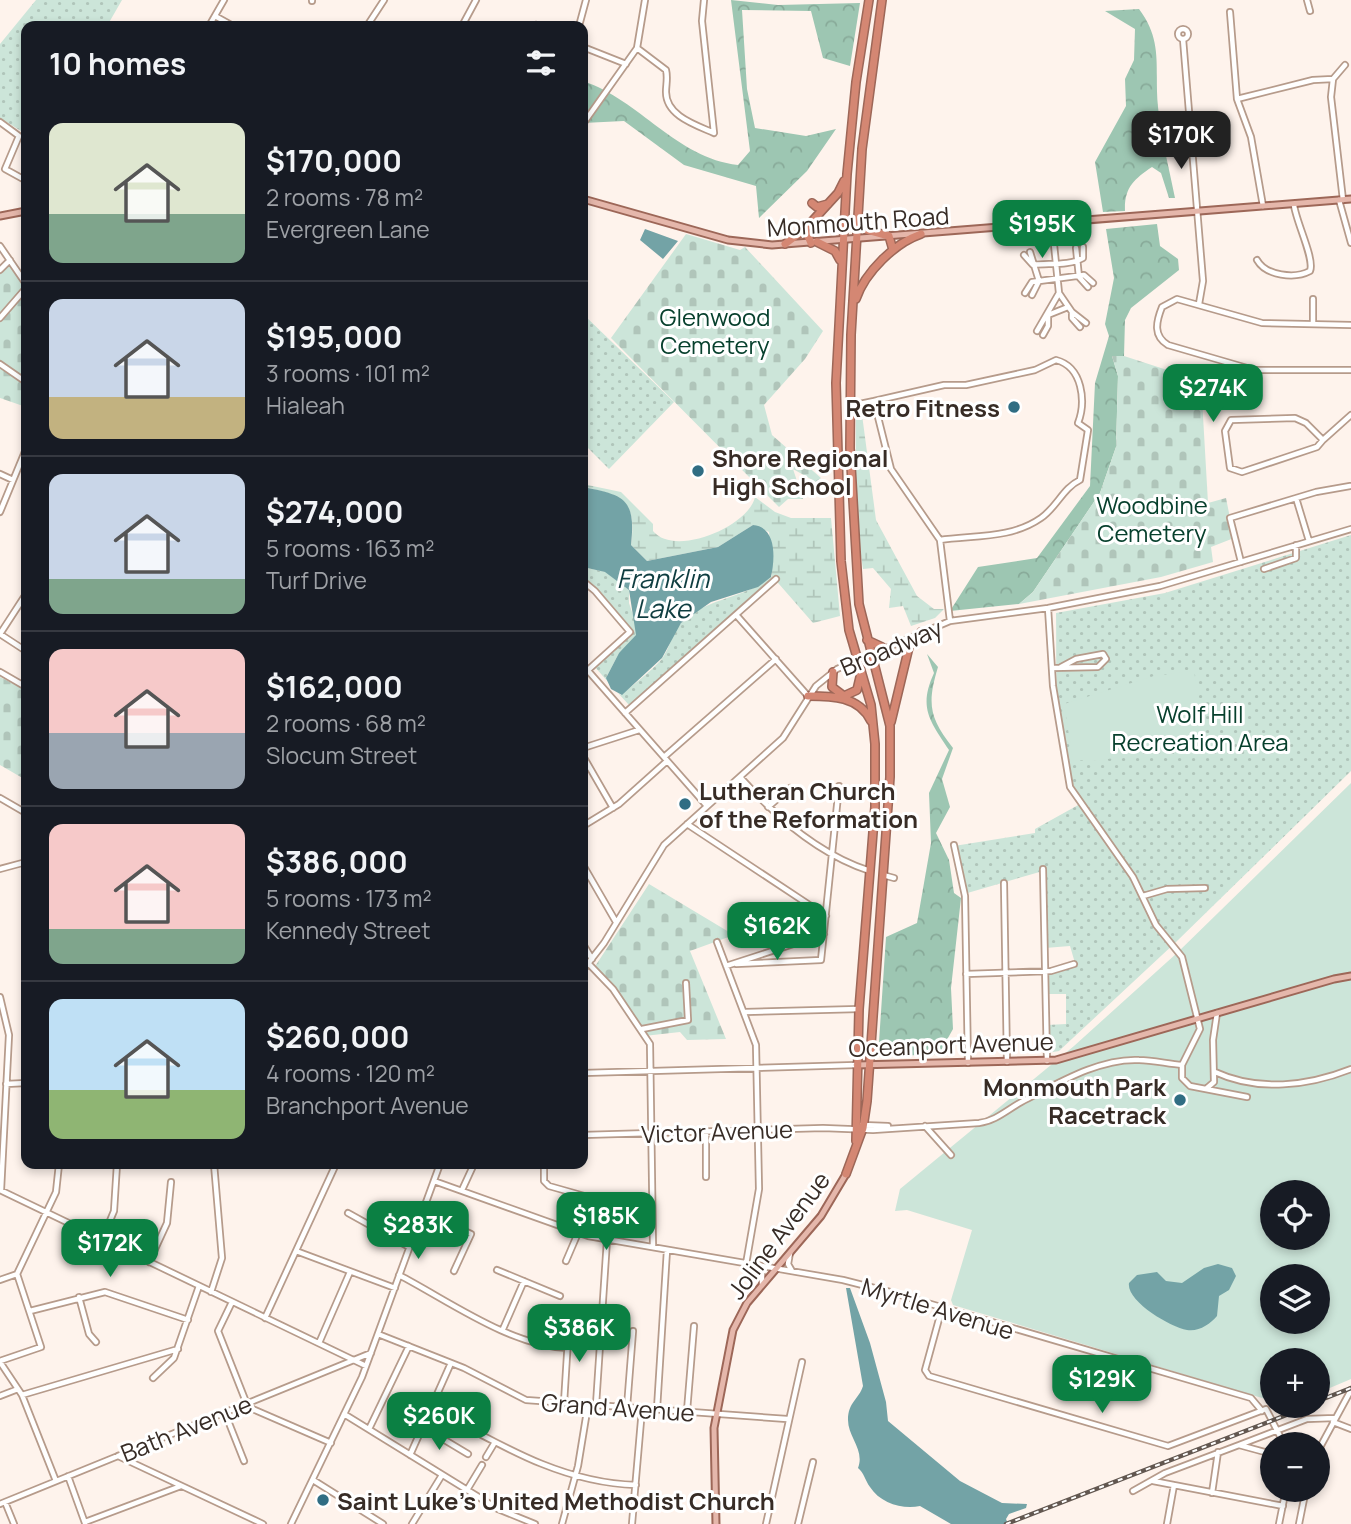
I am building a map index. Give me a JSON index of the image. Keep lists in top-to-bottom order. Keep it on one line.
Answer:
{"streets":{"main road":["Monmouth Road","Oceanport Avenue","Joline Avenue"],"street":["Broadway","Victor Avenue","Myrtle Avenue","Grand Avenue","Bath Avenue"]},"crossings":[["Joline Avenue","Myrtle Avenue"],["Joline Avenue","Grand Avenue"]],"water":["Franklin Lake"],"parks":["Glenwood Cemetery","Woodbine Cemetery","Wolf Hill Recreation Area"],"places":["Retro Fitness","Shore Regional High School","Lutheran Church of the Reformation","Monmouth Park Racetrack","Saint Luke's United Methodist Church"],"page":{"heading":"10 homes","list":[{"name":"$170,000","note":"2 rooms · 78 m² · Evergreen Lane"},{"name":"$195,000","note":"3 rooms · 101 m² · Hialeah"},{"name":"$274,000","note":"5 rooms · 163 m² · Turf Drive"},{"name":"$162,000","note":"2 rooms · 68 m² · Slocum Street"},{"name":"$386,000","note":"5 rooms · 173 m² · Kennedy Street"},{"name":"$260,000","note":"4 rooms · 120 m² · Branchport Avenue"}],"price":["$170K","$195K","$274K","$162K","$185K","$283K","$172K","$386K","$129K","$260K"],"map_buttons":["+","−"]}}
